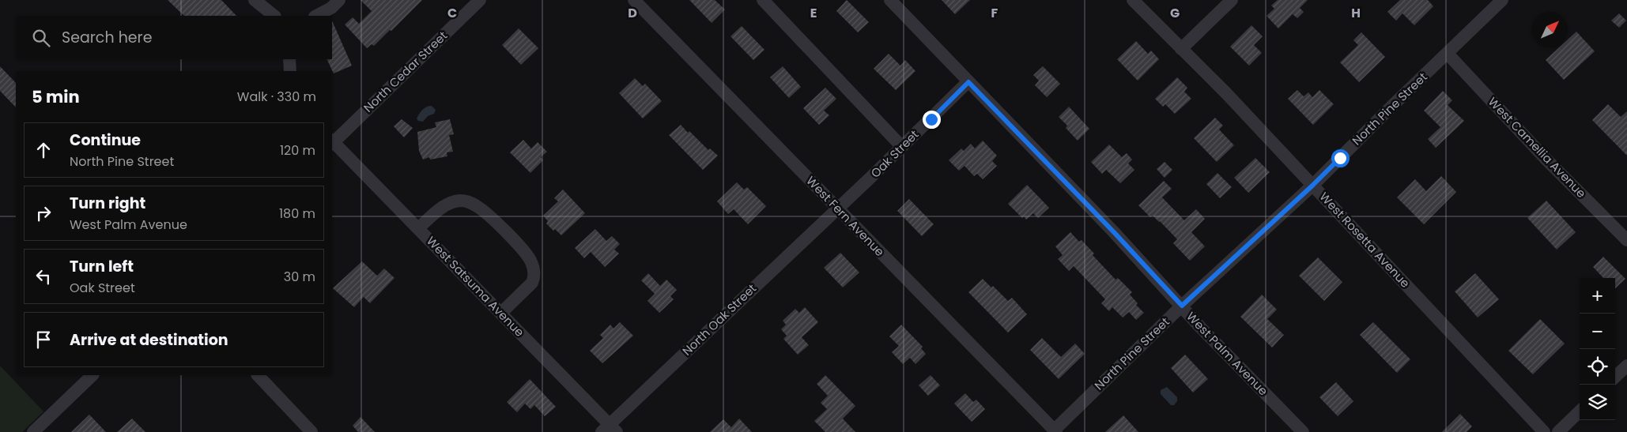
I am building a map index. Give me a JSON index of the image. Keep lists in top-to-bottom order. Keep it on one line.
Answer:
{"streets":{"street":["North Cedar Street","North Pine Street","West Camellia Avenue","Oak Street","West Fern Avenue","West Rosetta Avenue","West Satsuma Avenue","North Oak Street","West Palm Avenue"]},"crossings":[["North Cedar Street","West Satsuma Avenue"],["North Pine Street","West Camellia Avenue"],["North Pine Street","West Fern Avenue"],["North Pine Street","West Rosetta Avenue"],["North Pine Street","West Palm Avenue"],["Oak Street","West Fern Avenue"],["Oak Street","North Oak Street"],["Oak Street","West Palm Avenue"],["West Fern Avenue","North Oak Street"],["West Satsuma Avenue","North Oak Street"]],"north":"top right","page":{"search":"Search here","heading":["5 min","Walk · 330 m"],"list":[["Continue","North Pine Street","120 m"],["Turn right","West Palm Avenue","180 m"],["Turn left","Oak Street","30 m"],"Arrive at destination"],"map_buttons":["+","−"]},"grid":{"columns":["C","D","E","F","G","H"]}}
